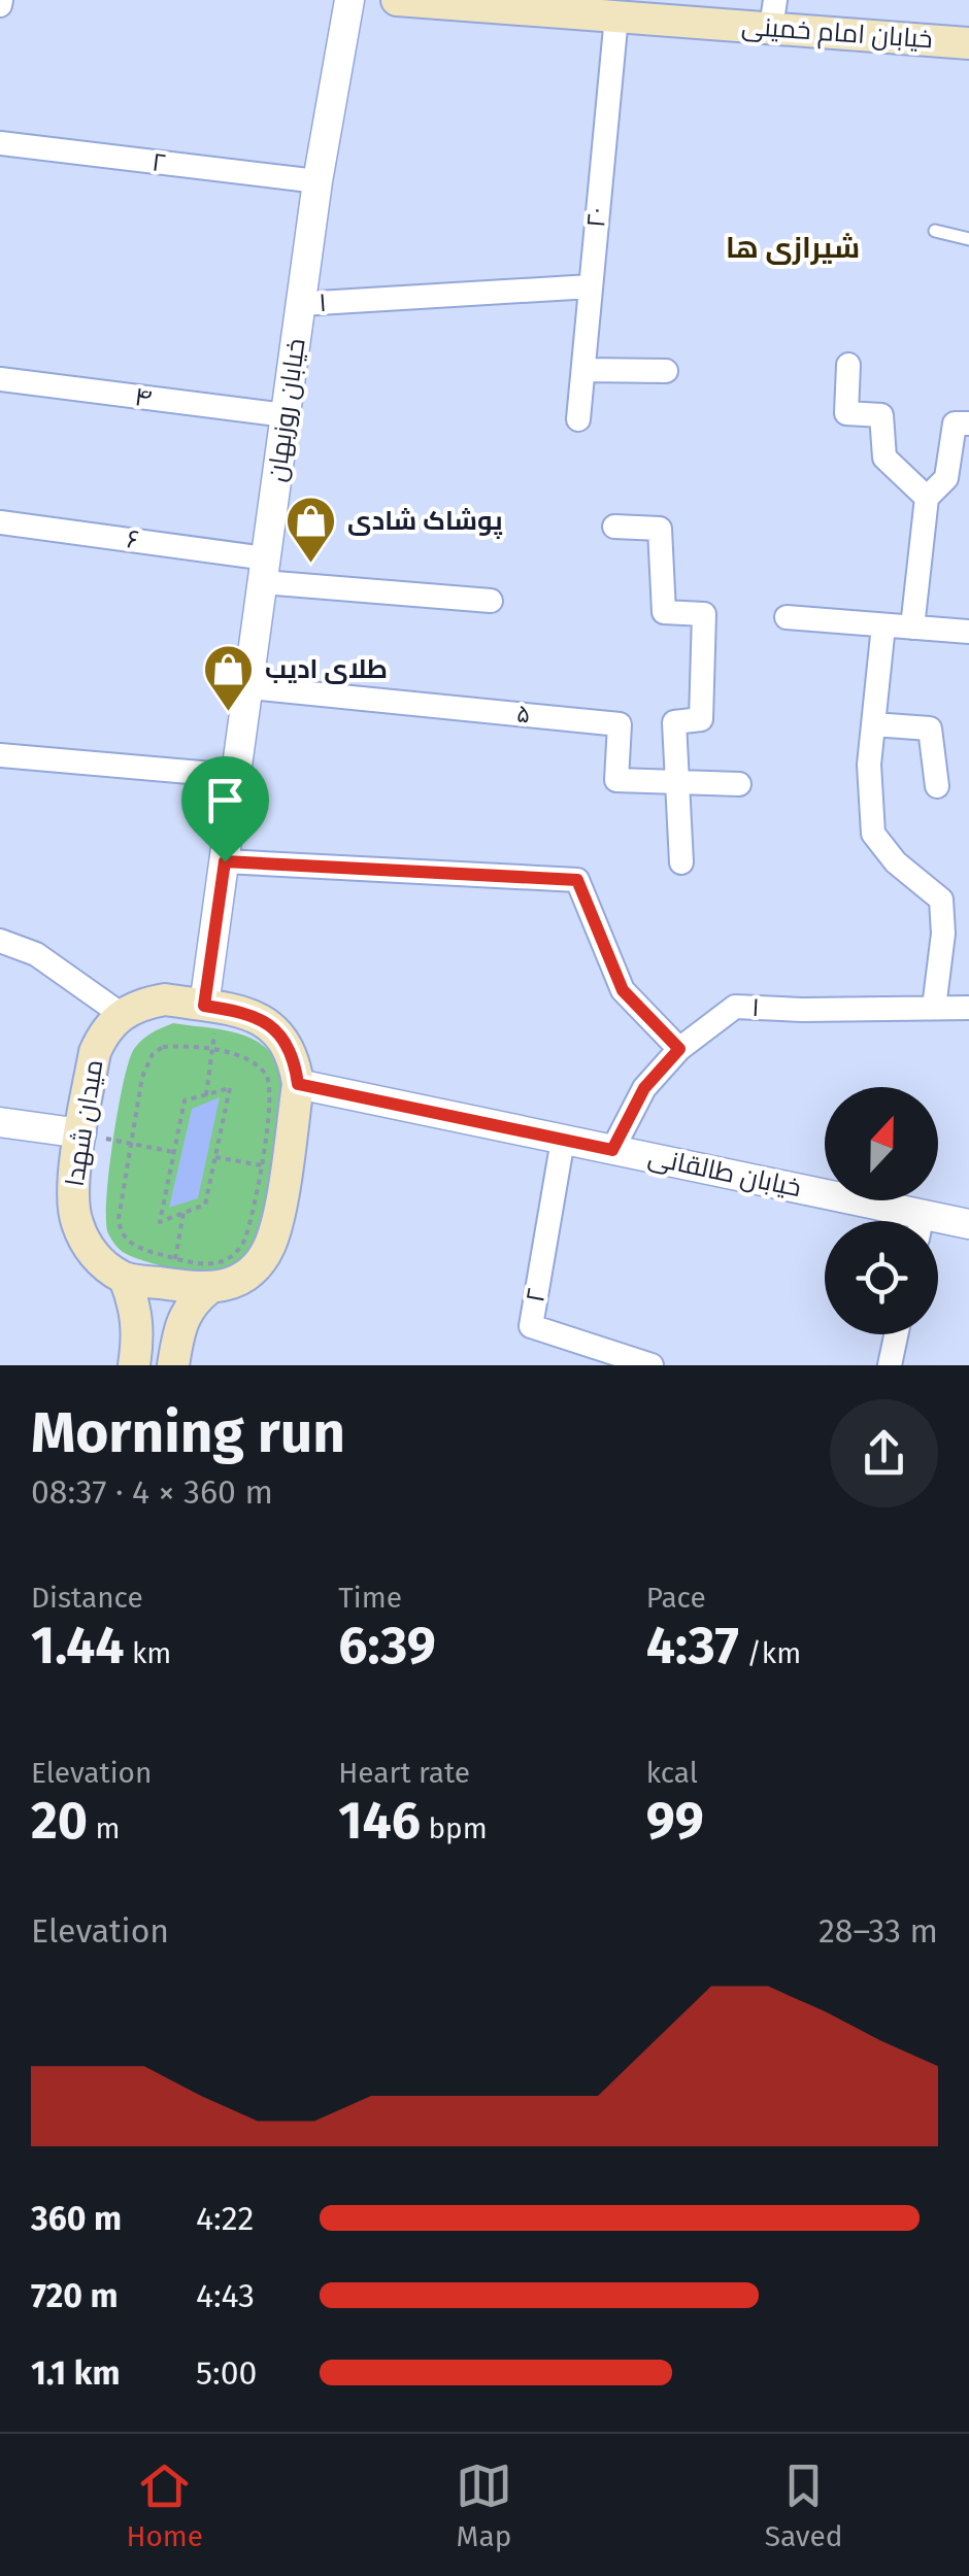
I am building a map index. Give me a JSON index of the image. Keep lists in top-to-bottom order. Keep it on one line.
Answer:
{"streets":{"main road":["خیابان امام خمینی","میدان شهدا"],"street":["۲","۲۰","۱","۴","خیابان روزبهان","۶","۵","خیابان طالقانی"]},"crossings":[["خیابان امام خمینی","۲۰"],["۲","خیابان روزبهان"],["۲","خیابان طالقانی"],["۲۰","۱"],["۱","خیابان روزبهان"],["۱","خیابان طالقانی"],["۴","خیابان روزبهان"],["خیابان روزبهان","۶"],["خیابان روزبهان","۵"]],"districts":["شیرازی ها"],"places":{"shop":["پوشاک شادی","طلای ادیب"]},"north":"top","page":{"heading":["Morning run","08:37 · 4 × 360 m"],"stats":[["Distance","1.44 km"],["Time","6:39"],["Pace","4:37 /km"],["Elevation","20 m"],["Heart rate","146 bpm"],["kcal","99"]],"chart":["Elevation","28–33 m"],"list":[{"name":"360 m","note":"4:22"},{"name":"720 m","note":"4:43"},{"name":"1.1 km","note":"5:00"}],"tabs":["Home","Map","Saved"]}}
